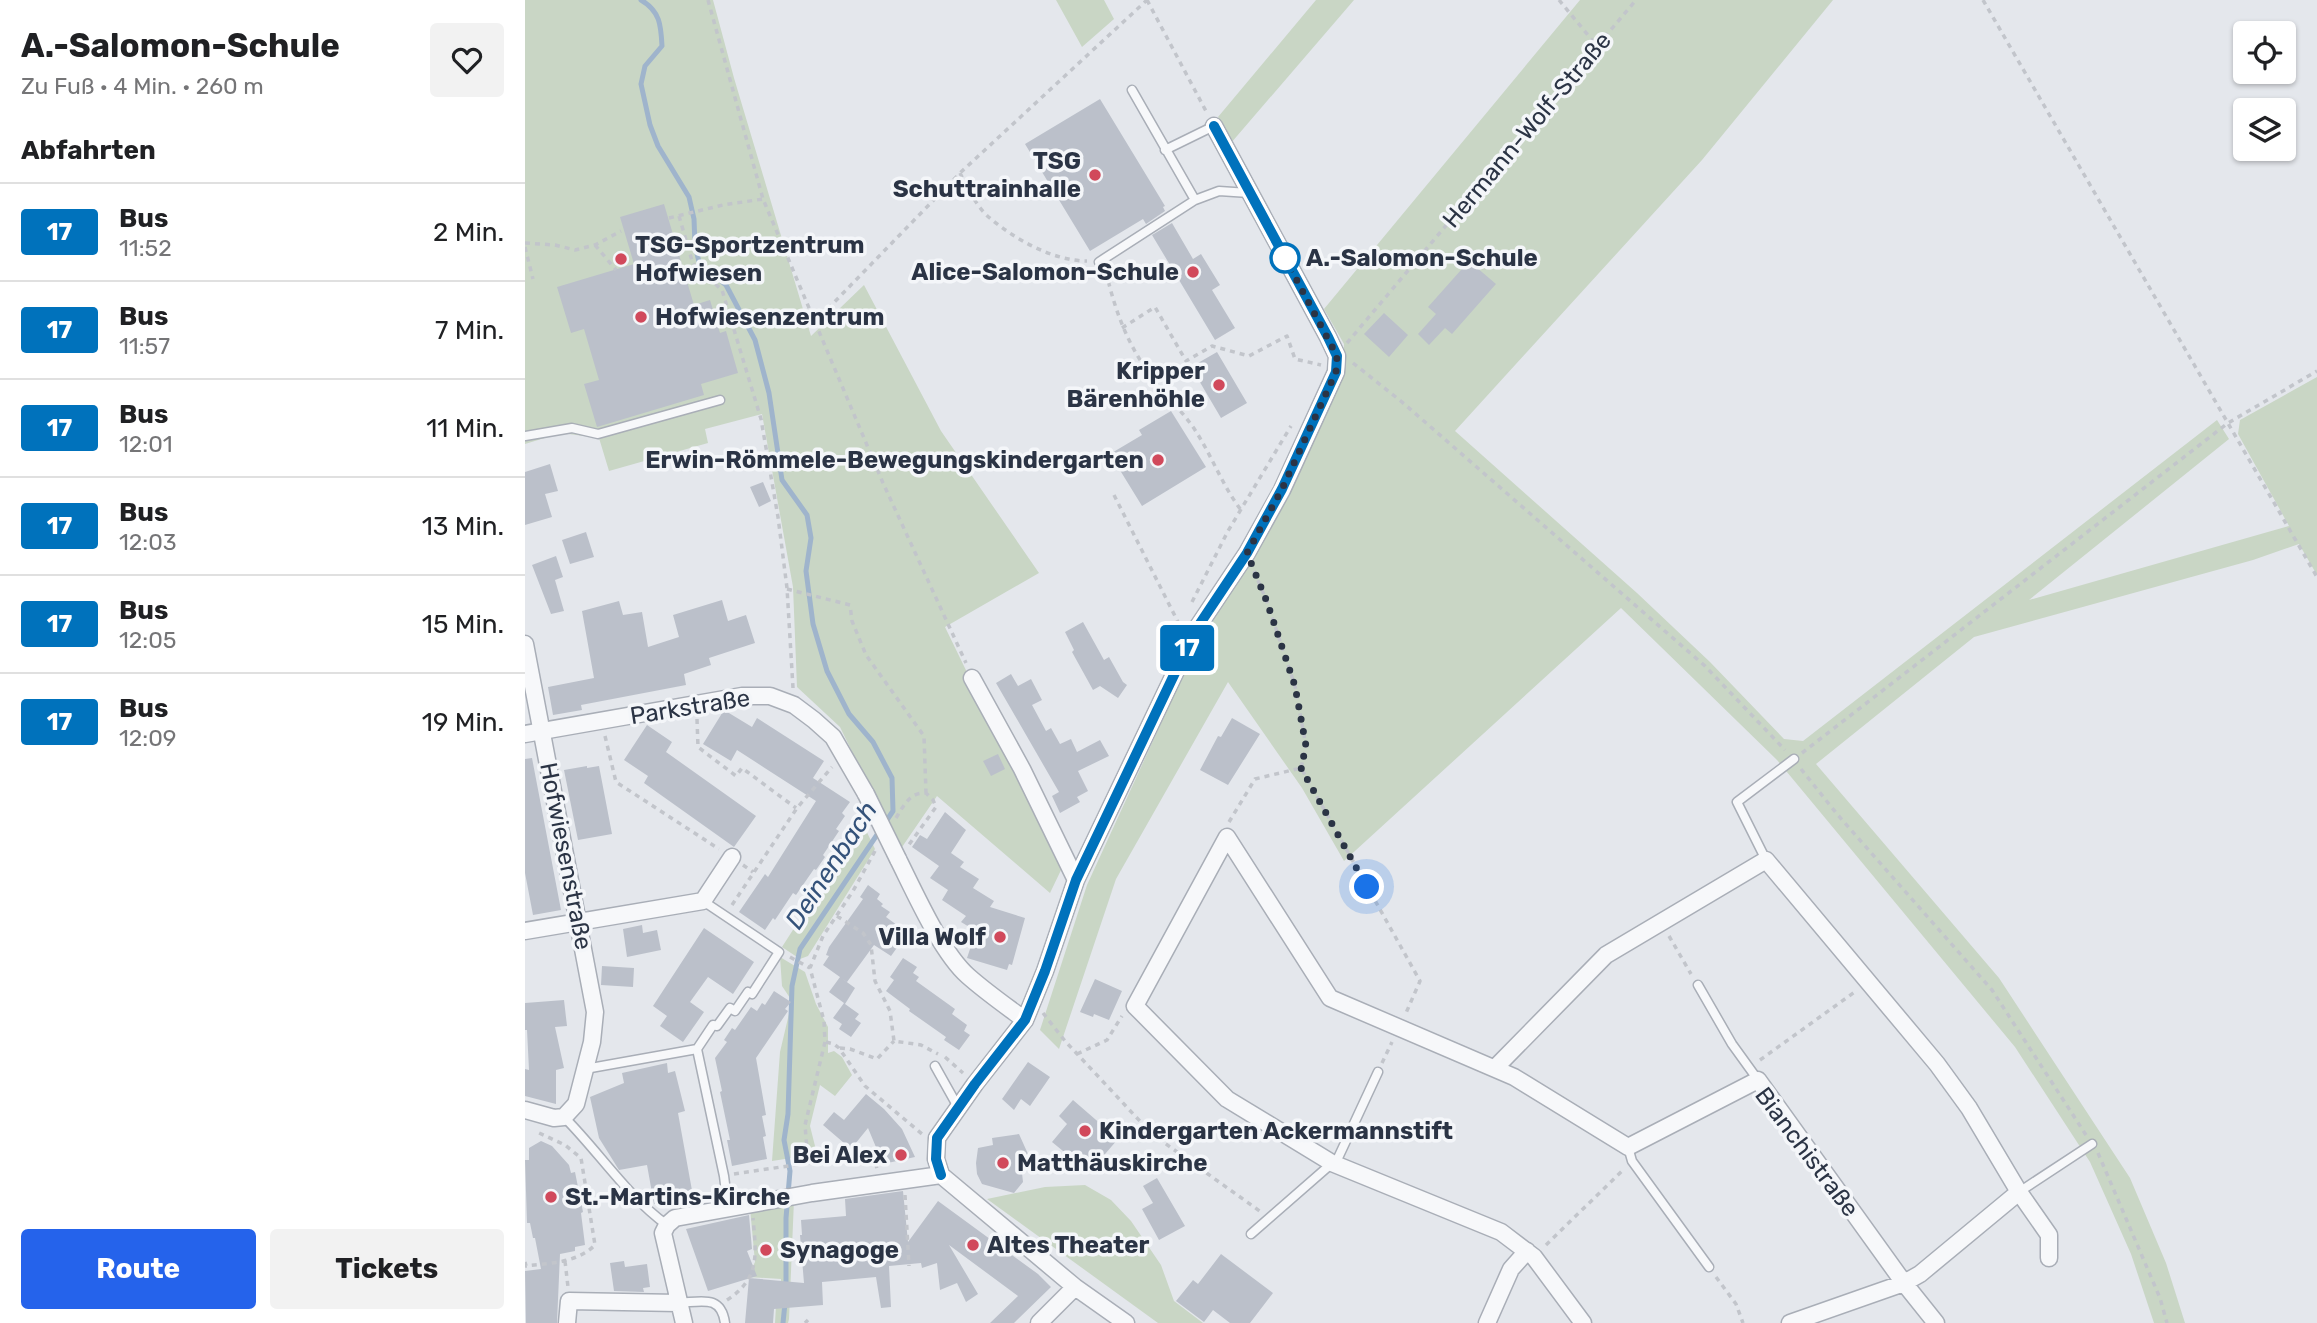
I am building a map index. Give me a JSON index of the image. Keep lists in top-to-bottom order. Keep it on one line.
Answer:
{"streets":{"street":["Parkstraße","Hofwiesenstraße","Bianchistraße"],"path":["Hermann-Wolf-Straße"]},"crossings":[["Parkstraße","Hofwiesenstraße"]],"water":["Deinenbach"],"places":["TSG Schuttrainhalle","A.-Salomon-Schule","TSG-Sportzentrum Hofwiesen","Alice-Salomon-Schule","Hofwiesenzentrum","Kripper Bärenhöhle","Erwin-Römmele-Bewegungskindergarten","Villa Wolf","Kindergarten Ackermannstift","Bei Alex","Matthäuskirche","St.-Martins-Kirche","Altes Theater","Synagoge"],"lines":["bus line 17"],"page":{"heading":[["A.-Salomon-Schule","Zu Fuß · 4 Min. · 260 m"],"Abfahrten"],"on_map":"17","list":[{"mark":"17","name":"Bus","note":"11:52","value":"2 Min."},{"mark":"17","name":"Bus","note":"11:57","value":"7 Min."},{"mark":"17","name":"Bus","note":"12:01","value":"11 Min."},{"mark":"17","name":"Bus","note":"12:03","value":"13 Min."},{"mark":"17","name":"Bus","note":"12:05","value":"15 Min."},{"mark":"17","name":"Bus","note":"12:09","value":"19 Min."}],"buttons":["Route","Tickets"]}}
